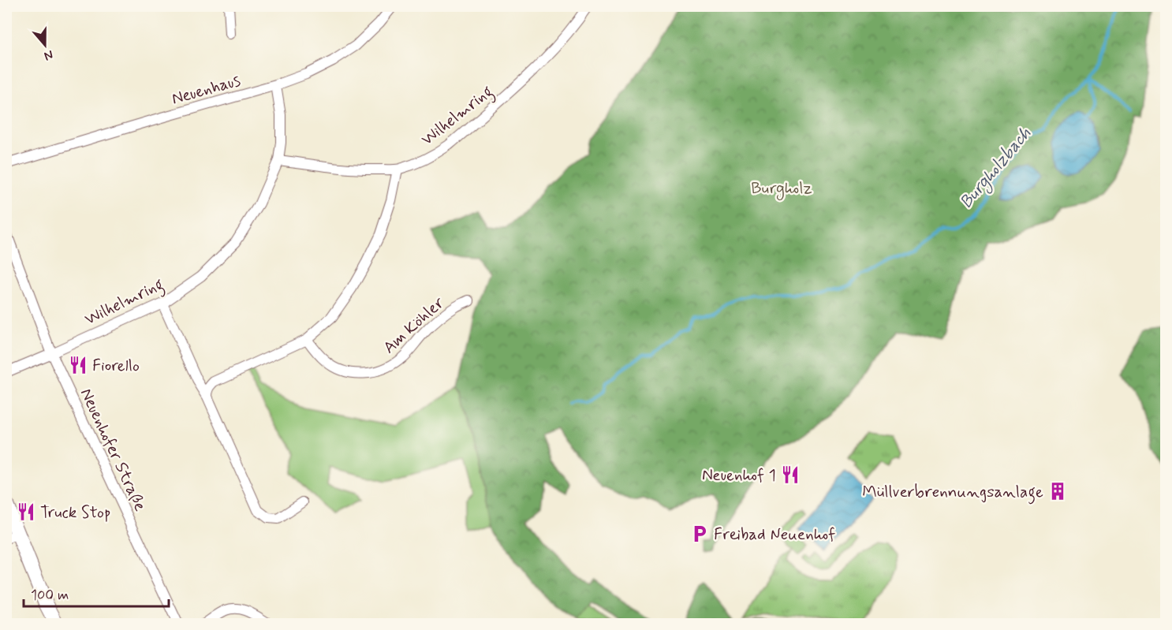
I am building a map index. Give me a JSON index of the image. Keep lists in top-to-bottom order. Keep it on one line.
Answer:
{"streets":{"street":["Neuenhaus","Wilhelmring","Am Köhler","Neuenhofer Straße"]},"crossings":[["Neuenhaus","Wilhelmring"],["Wilhelmring","Neuenhofer Straße"]],"water":["Burgholzbach"],"parks":["Burgholz"],"places":{"restaurant":["Fiorello","Neuenhof 1","Truck Stop"],"building":["Müllverbrennungsanlage"],"parking":["Freibad Neuenhof"]},"scale_bar":"100 m","north":"bottom"}
